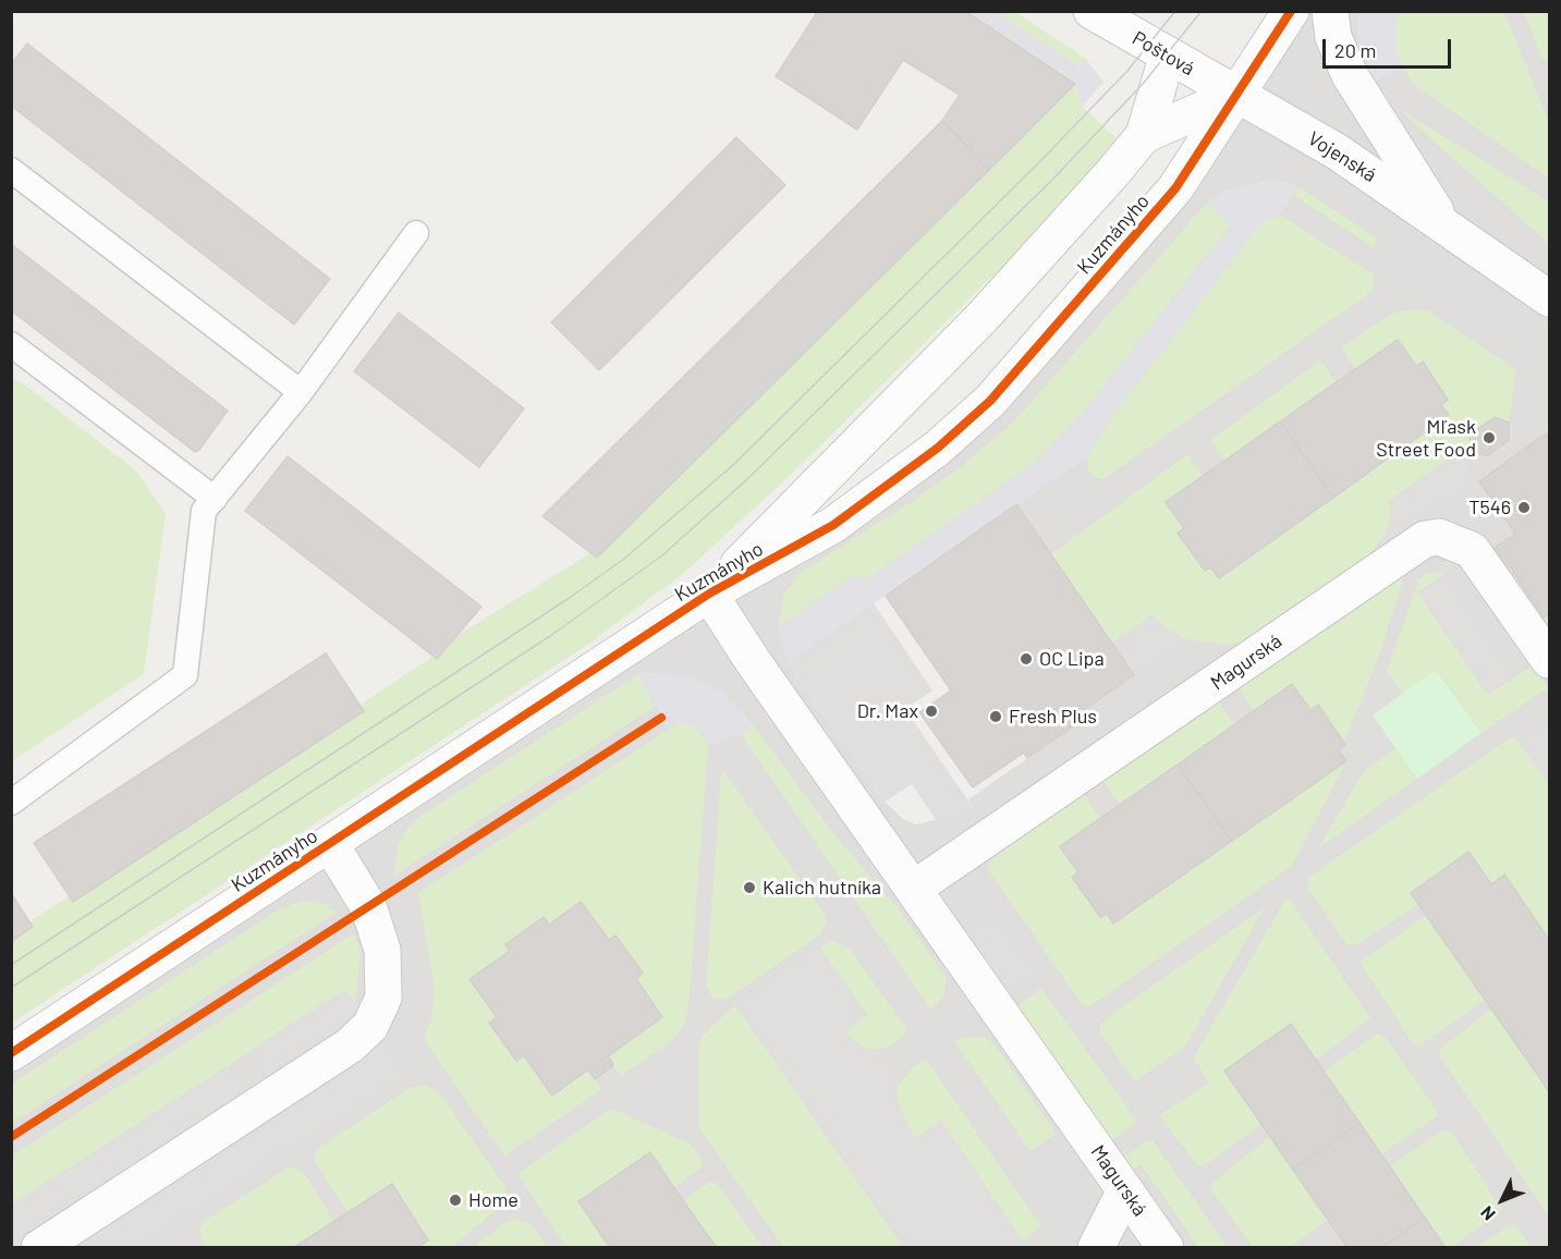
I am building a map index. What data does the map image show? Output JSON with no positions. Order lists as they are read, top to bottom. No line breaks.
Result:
{"streets":{"street":["Poštová","Vojenská","Kuzmányho","Magurská"]},"crossings":[["Poštová","Vojenská"],["Poštová","Kuzmányho"],["Vojenská","Kuzmányho"],["Kuzmányho","Magurská"]],"places":["Mľask Street Food","T546","OC Lipa","Dr. Max","Fresh Plus","Kalich hutníka","Home"],"scale_bar":"20 m","north":"bottom left"}
